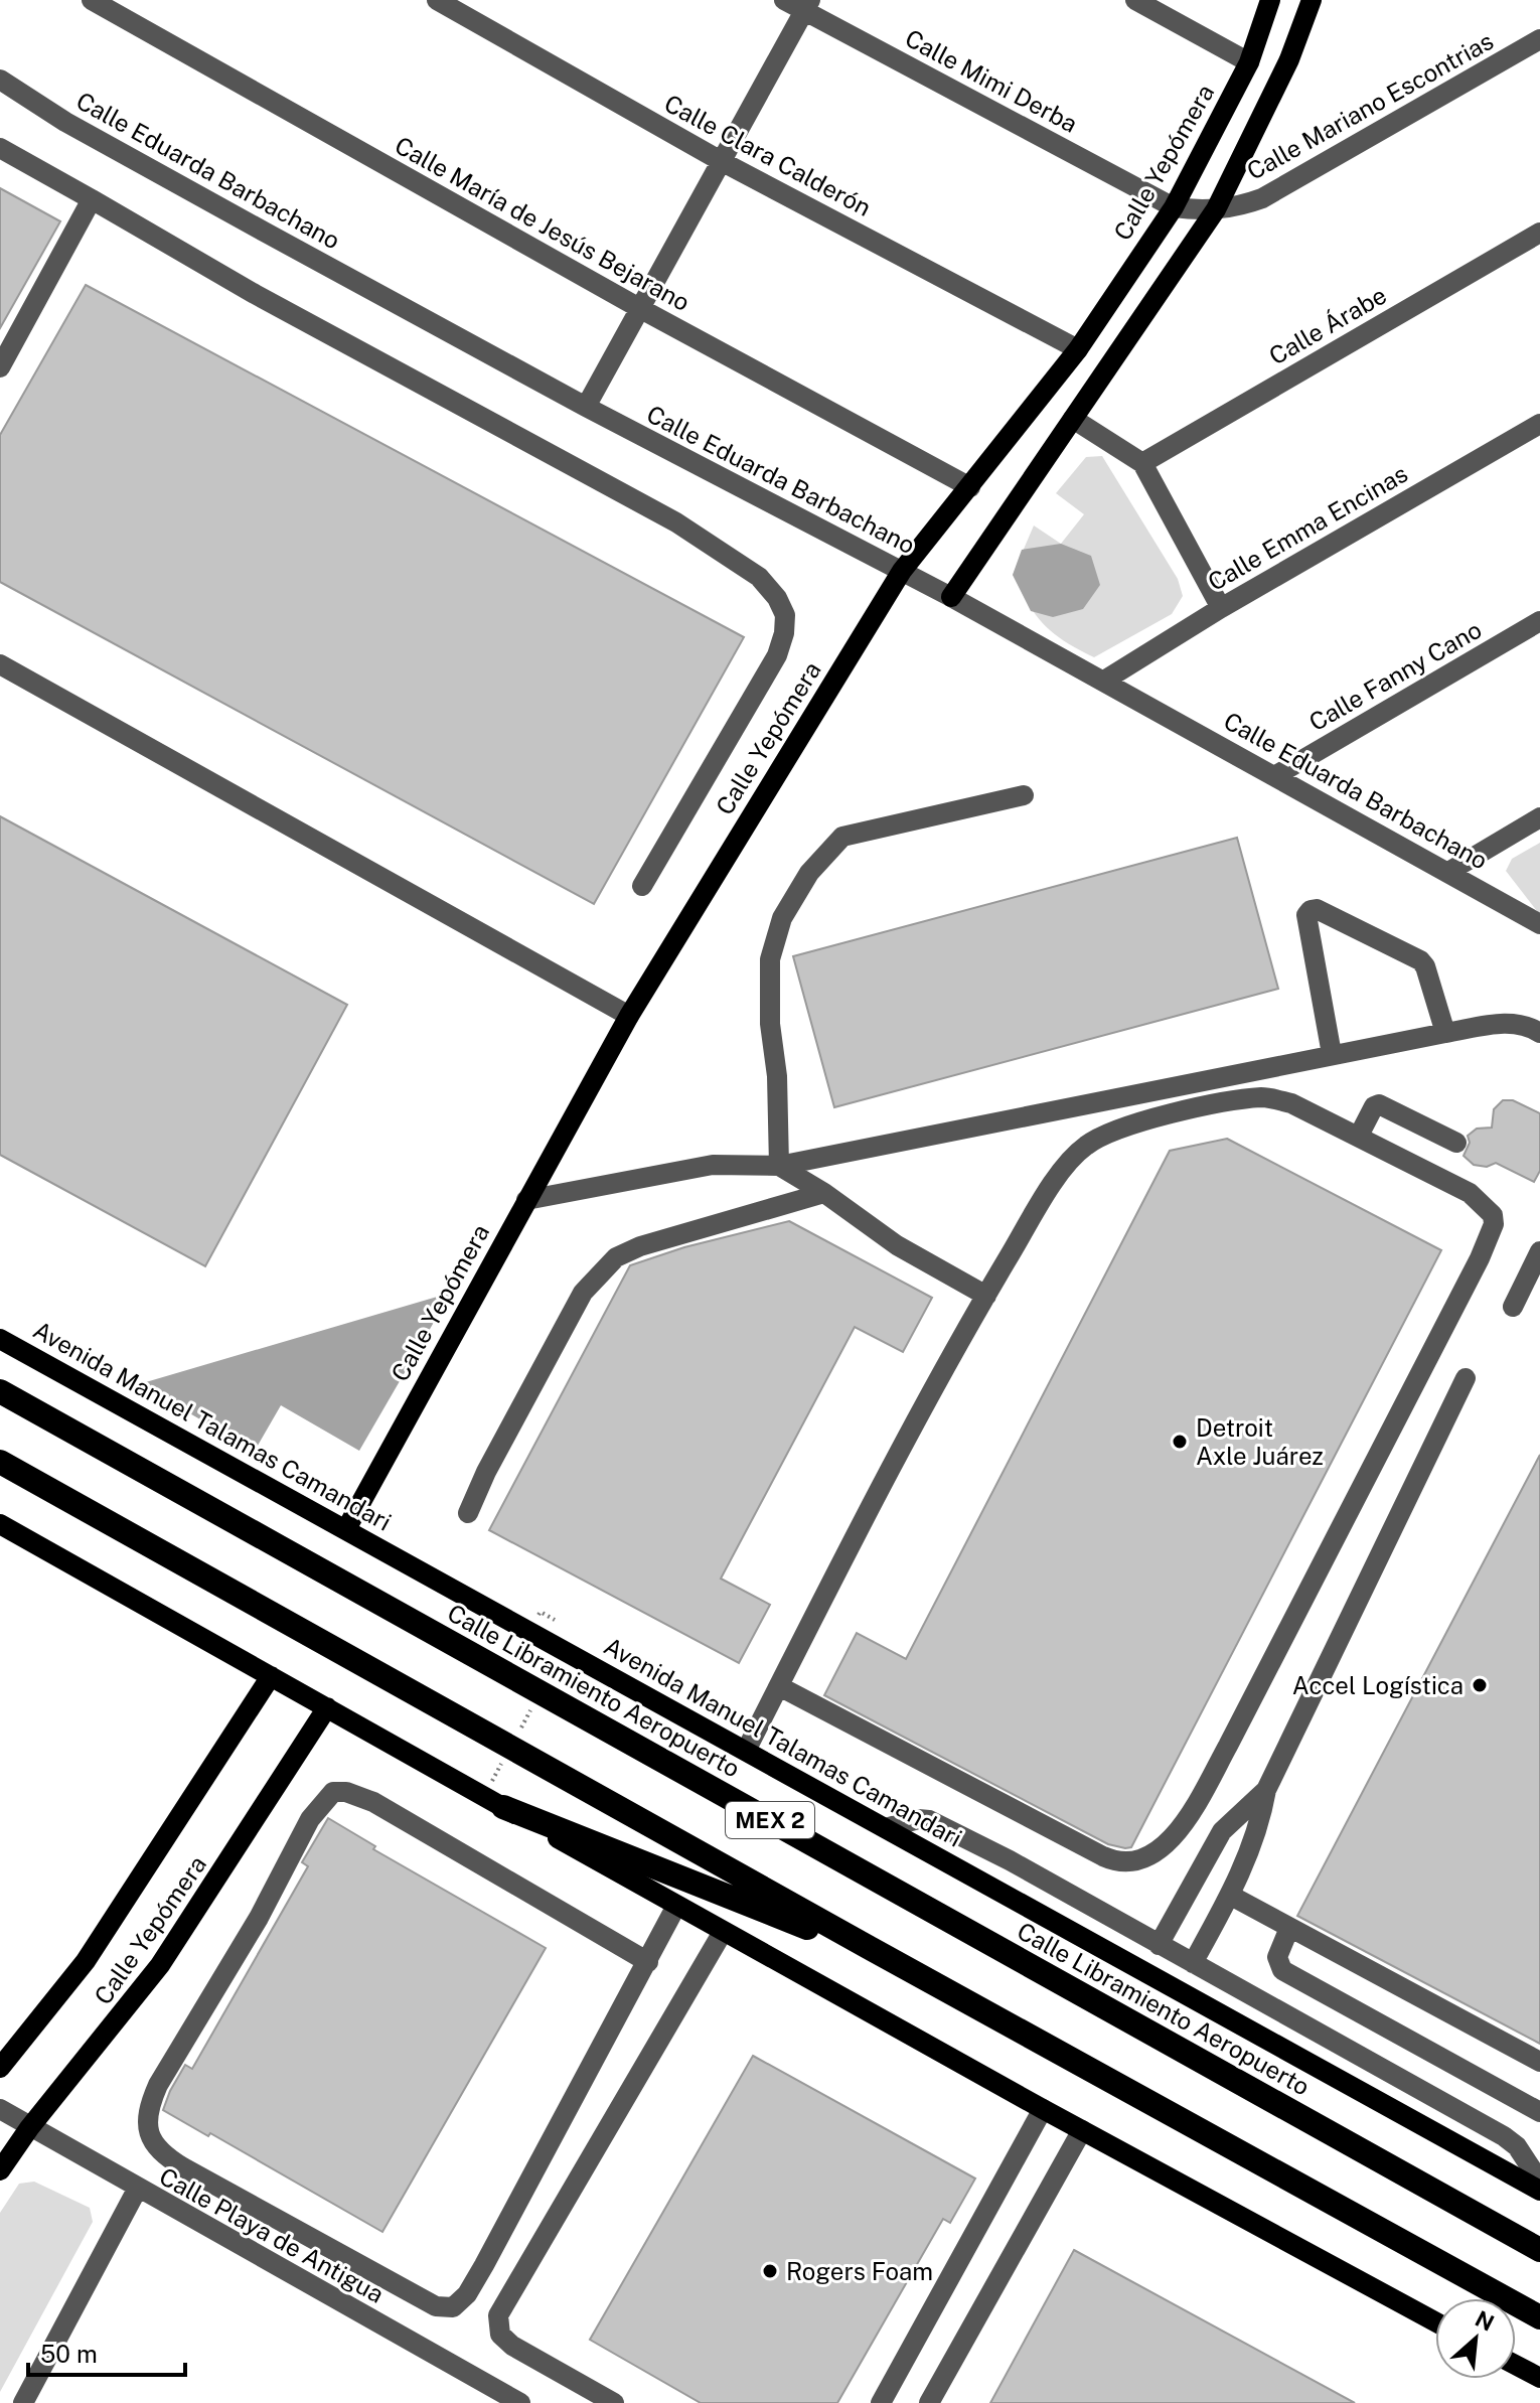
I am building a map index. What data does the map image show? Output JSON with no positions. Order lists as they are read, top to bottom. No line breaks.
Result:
{"streets":{"highway":["Calle Libramiento Aeropuerto","MEX 2"],"main road":["Calle Yepómera","Avenida Manuel Talamas Camandari"],"street":["Calle Mimi Derba","Calle Mariano Escontrias","Calle Clara Calderón","Calle Eduarda Barbachano","Calle María de Jesús Bejarano","Calle Árabe","Calle Emma Encinas","Calle Fanny Cano","Calle Playa de Antigua"]},"crossings":[["Calle Mimi Derba","Calle Mariano Escontrias"],["Calle Mimi Derba","Calle Yepómera"],["Calle Mariano Escontrias","Calle Yepómera"],["Calle Clara Calderón","Calle Yepómera"],["Calle Yepómera","Calle Eduarda Barbachano"],["Calle Yepómera","Calle María de Jesús Bejarano"],["Calle Yepómera","Avenida Manuel Talamas Camandari"],["Calle Yepómera","Calle Playa de Antigua"],["Calle Eduarda Barbachano","Calle Emma Encinas"],["Calle Eduarda Barbachano","Calle Fanny Cano"]],"places":["Detroit Axle Juárez","Accel Logística","Rogers Foam"],"scale_bar":"50 m","north":"top right"}
